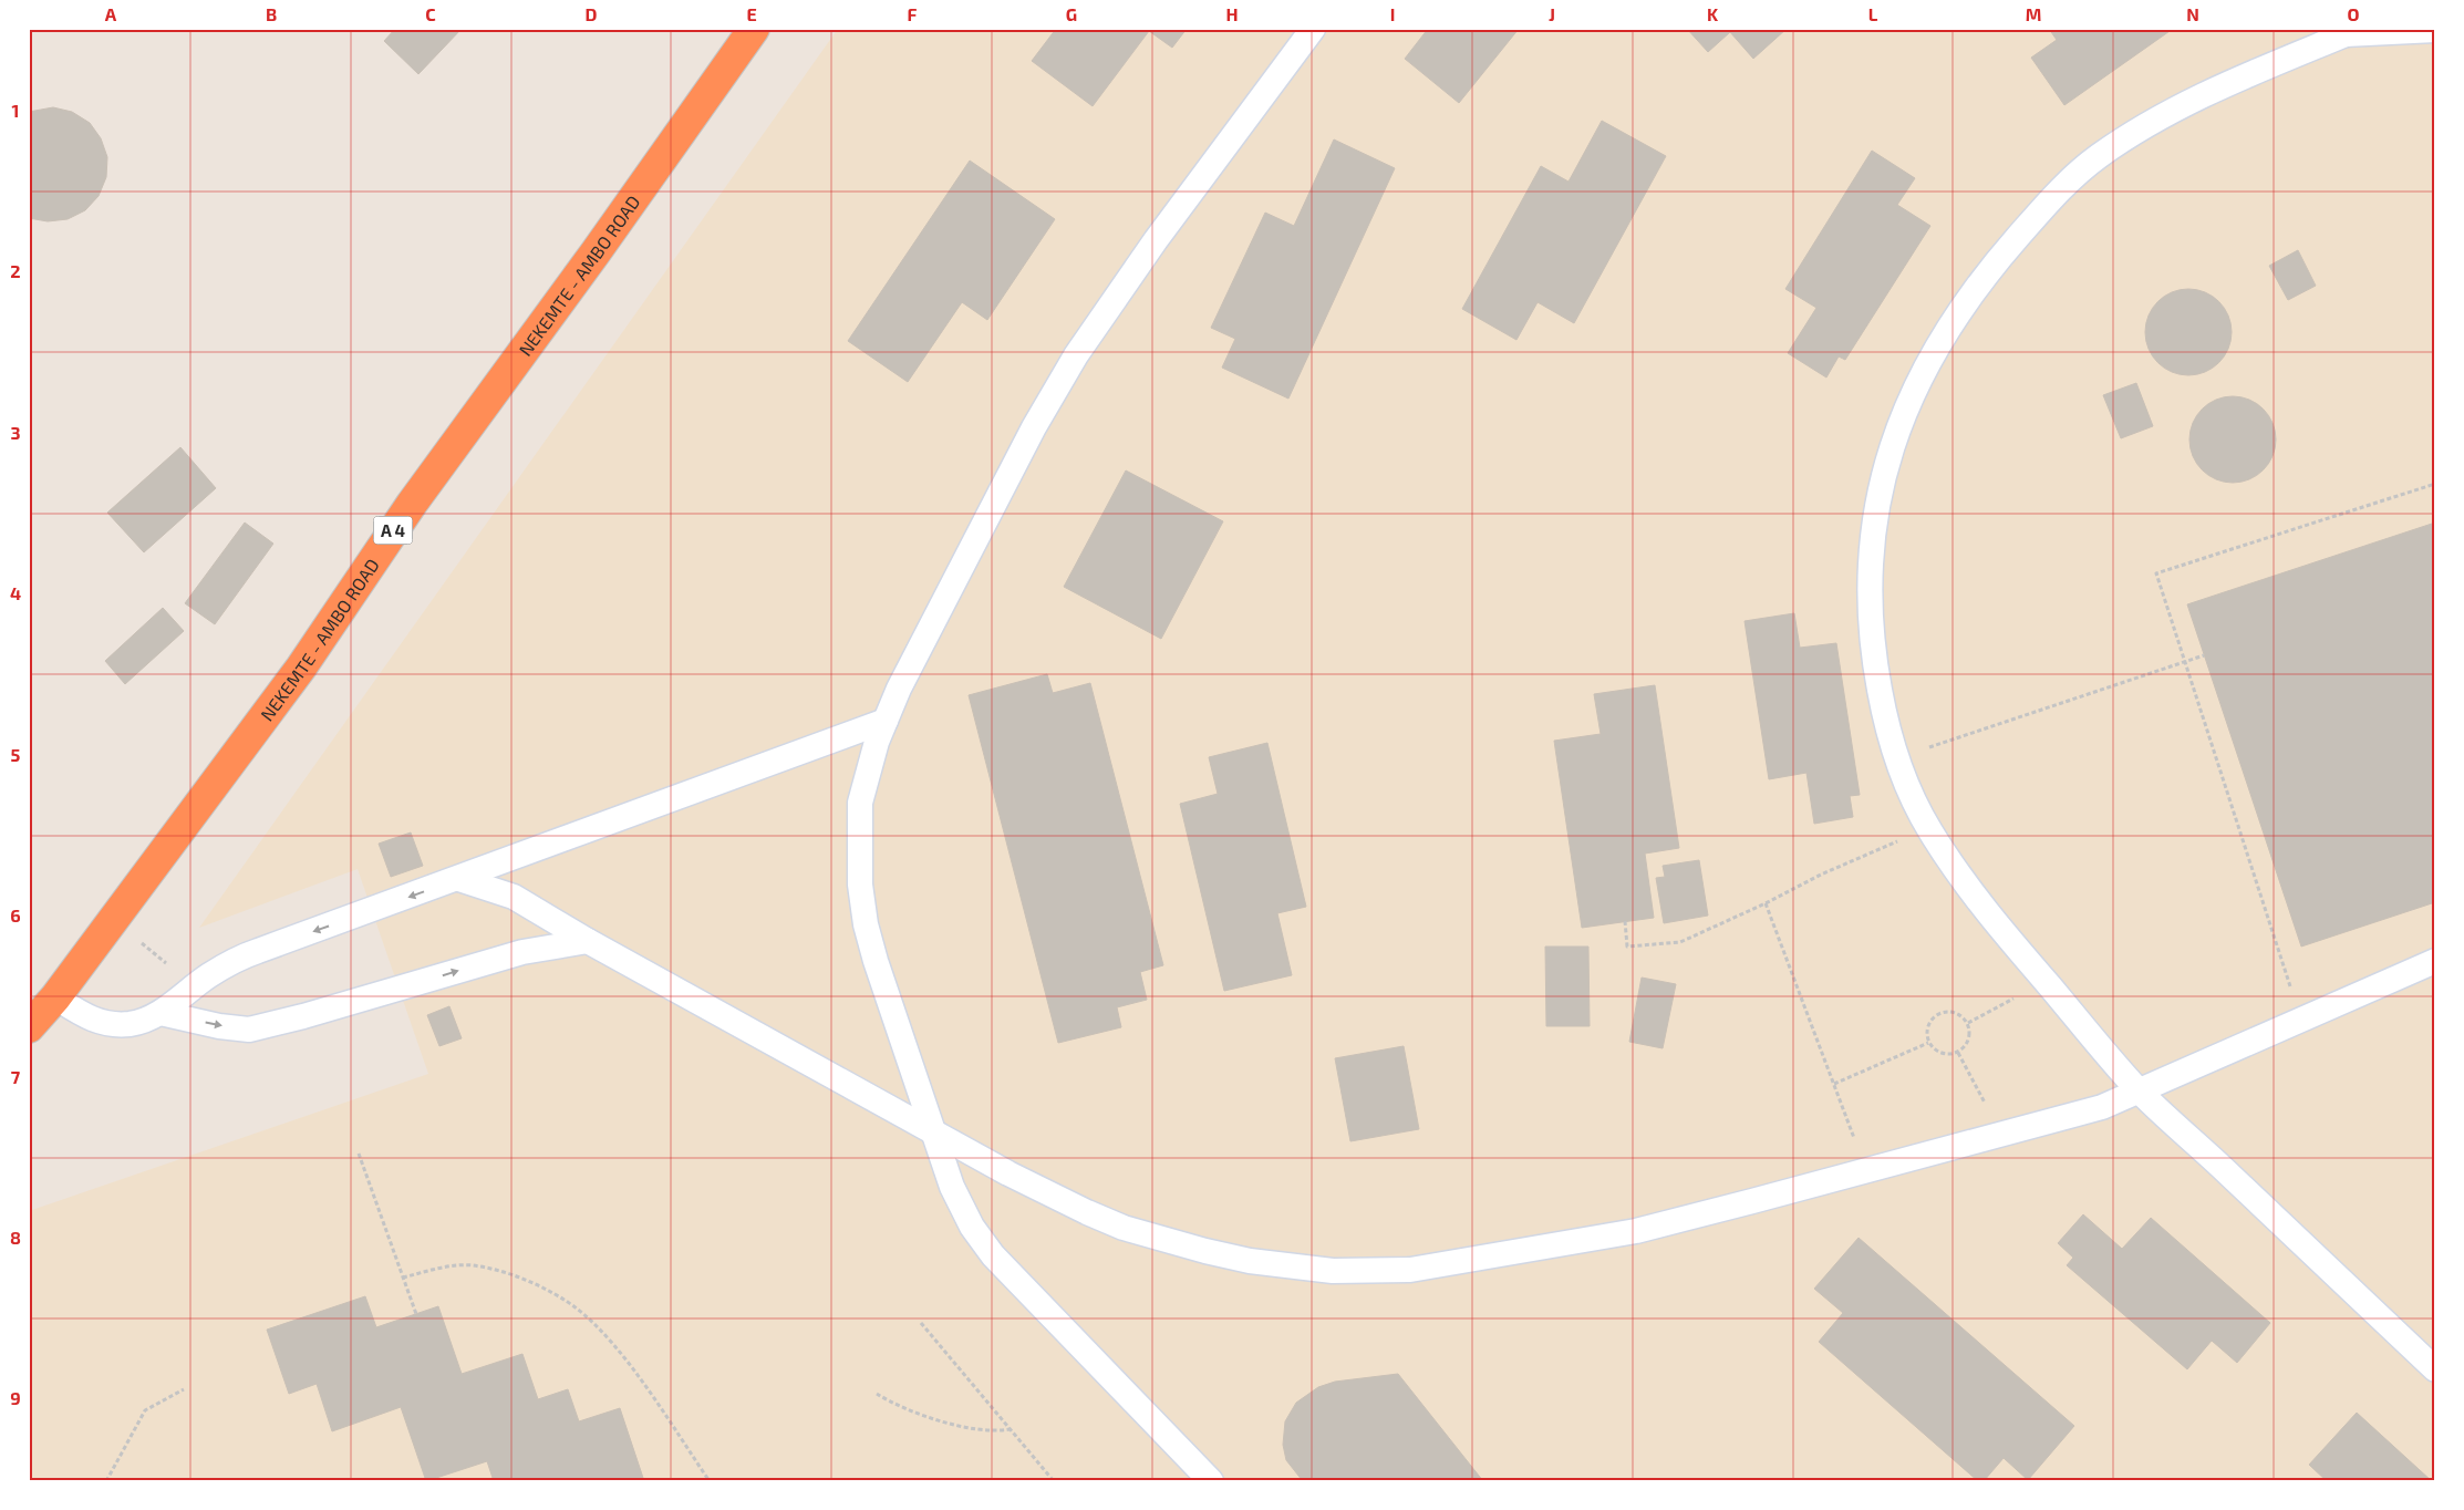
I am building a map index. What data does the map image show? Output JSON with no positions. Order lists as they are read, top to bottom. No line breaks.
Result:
{"streets":{"highway":["NEKEMTE - AMBO ROAD","A 4"]},"grid":{"columns":["A","B","C","D","E","F","G","H","I","J","K","L","M","N","O"],"rows":["1","2","3","4","5","6","7","8","9"]}}
